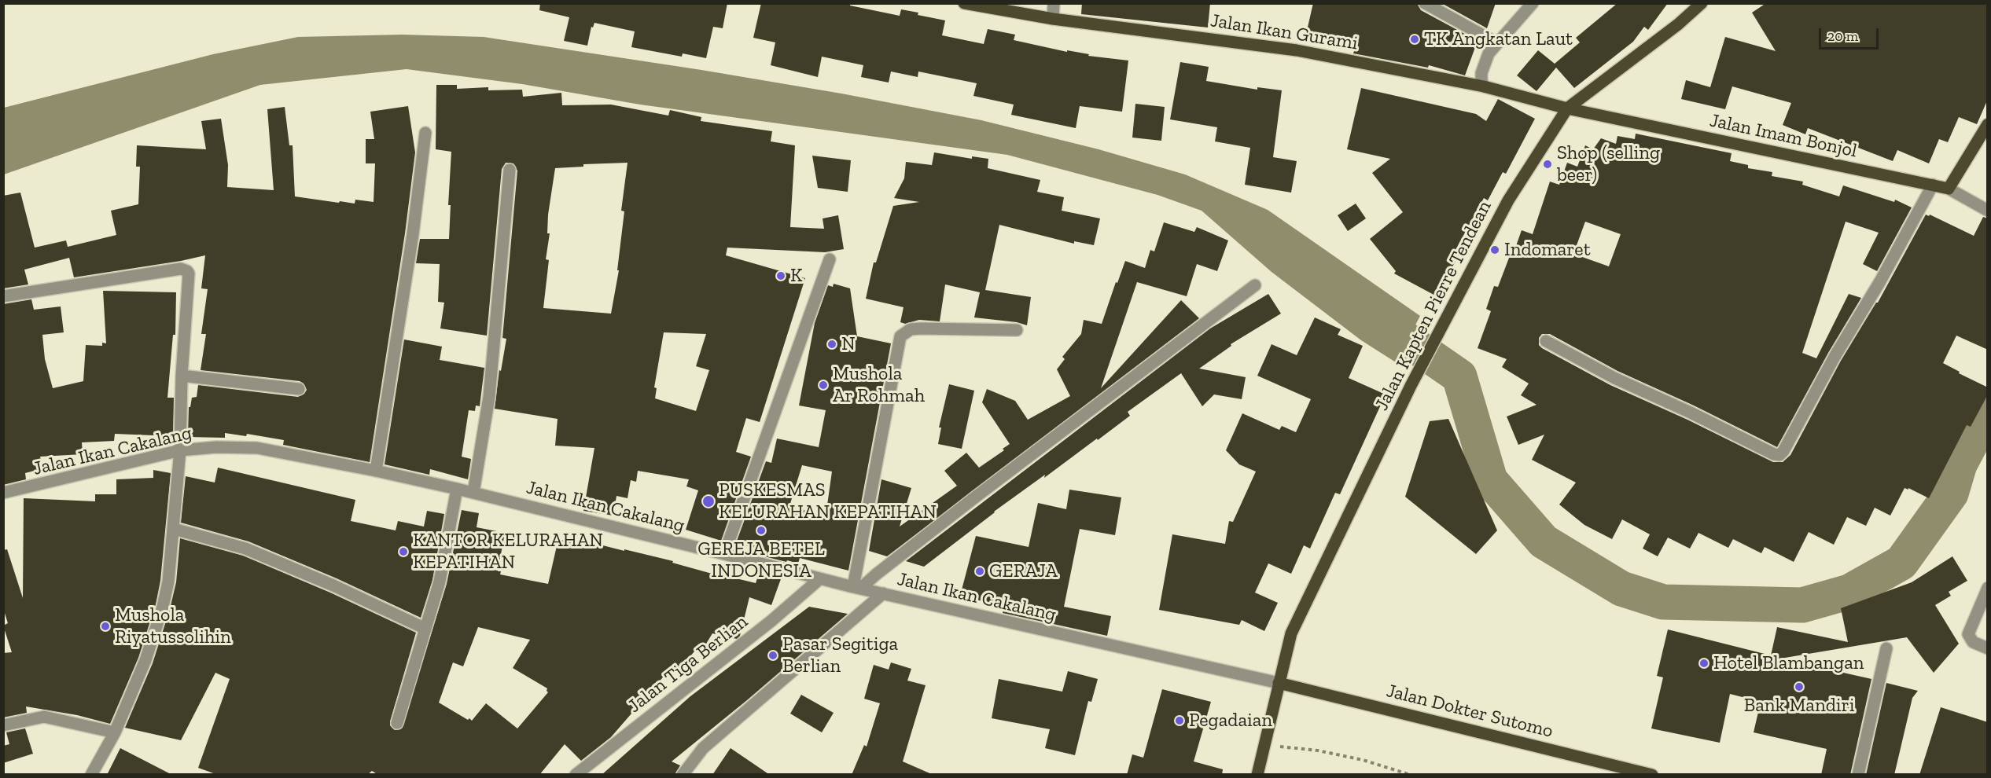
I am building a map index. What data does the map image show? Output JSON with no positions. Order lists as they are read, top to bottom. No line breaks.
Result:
{"streets":{"main road":["Jalan Ikan Gurami","Jalan Imam Bonjol","Jalan Kapten Pierre Tendean","Jalan Dokter Sutomo"],"street":["Jalan Ikan Cakalang","Jalan Tiga Berlian"]},"crossings":[["Jalan Ikan Gurami","Jalan Imam Bonjol"],["Jalan Ikan Gurami","Jalan Kapten Pierre Tendean"],["Jalan Imam Bonjol","Jalan Kapten Pierre Tendean"],["Jalan Kapten Pierre Tendean","Jalan Ikan Cakalang"],["Jalan Kapten Pierre Tendean","Jalan Dokter Sutomo"],["Jalan Ikan Cakalang","Jalan Tiga Berlian"],["Jalan Ikan Cakalang","Jalan Dokter Sutomo"]],"places":["TK Angkatan Laut","Shop (selling beer)","Indomaret","K","N","Mushola Ar Rohmah","PUSKESMAS KELURAHAN KEPATIHAN","GEREJA BETEL INDONESIA","KANTOR KELURAHAN KEPATIHAN","GERAJA","Mushola Riyatussolihin","Pasar Segitiga Berlian","Hotel Blambangan","Bank Mandiri","Pegadaian"],"scale_bar":"20 m"}
